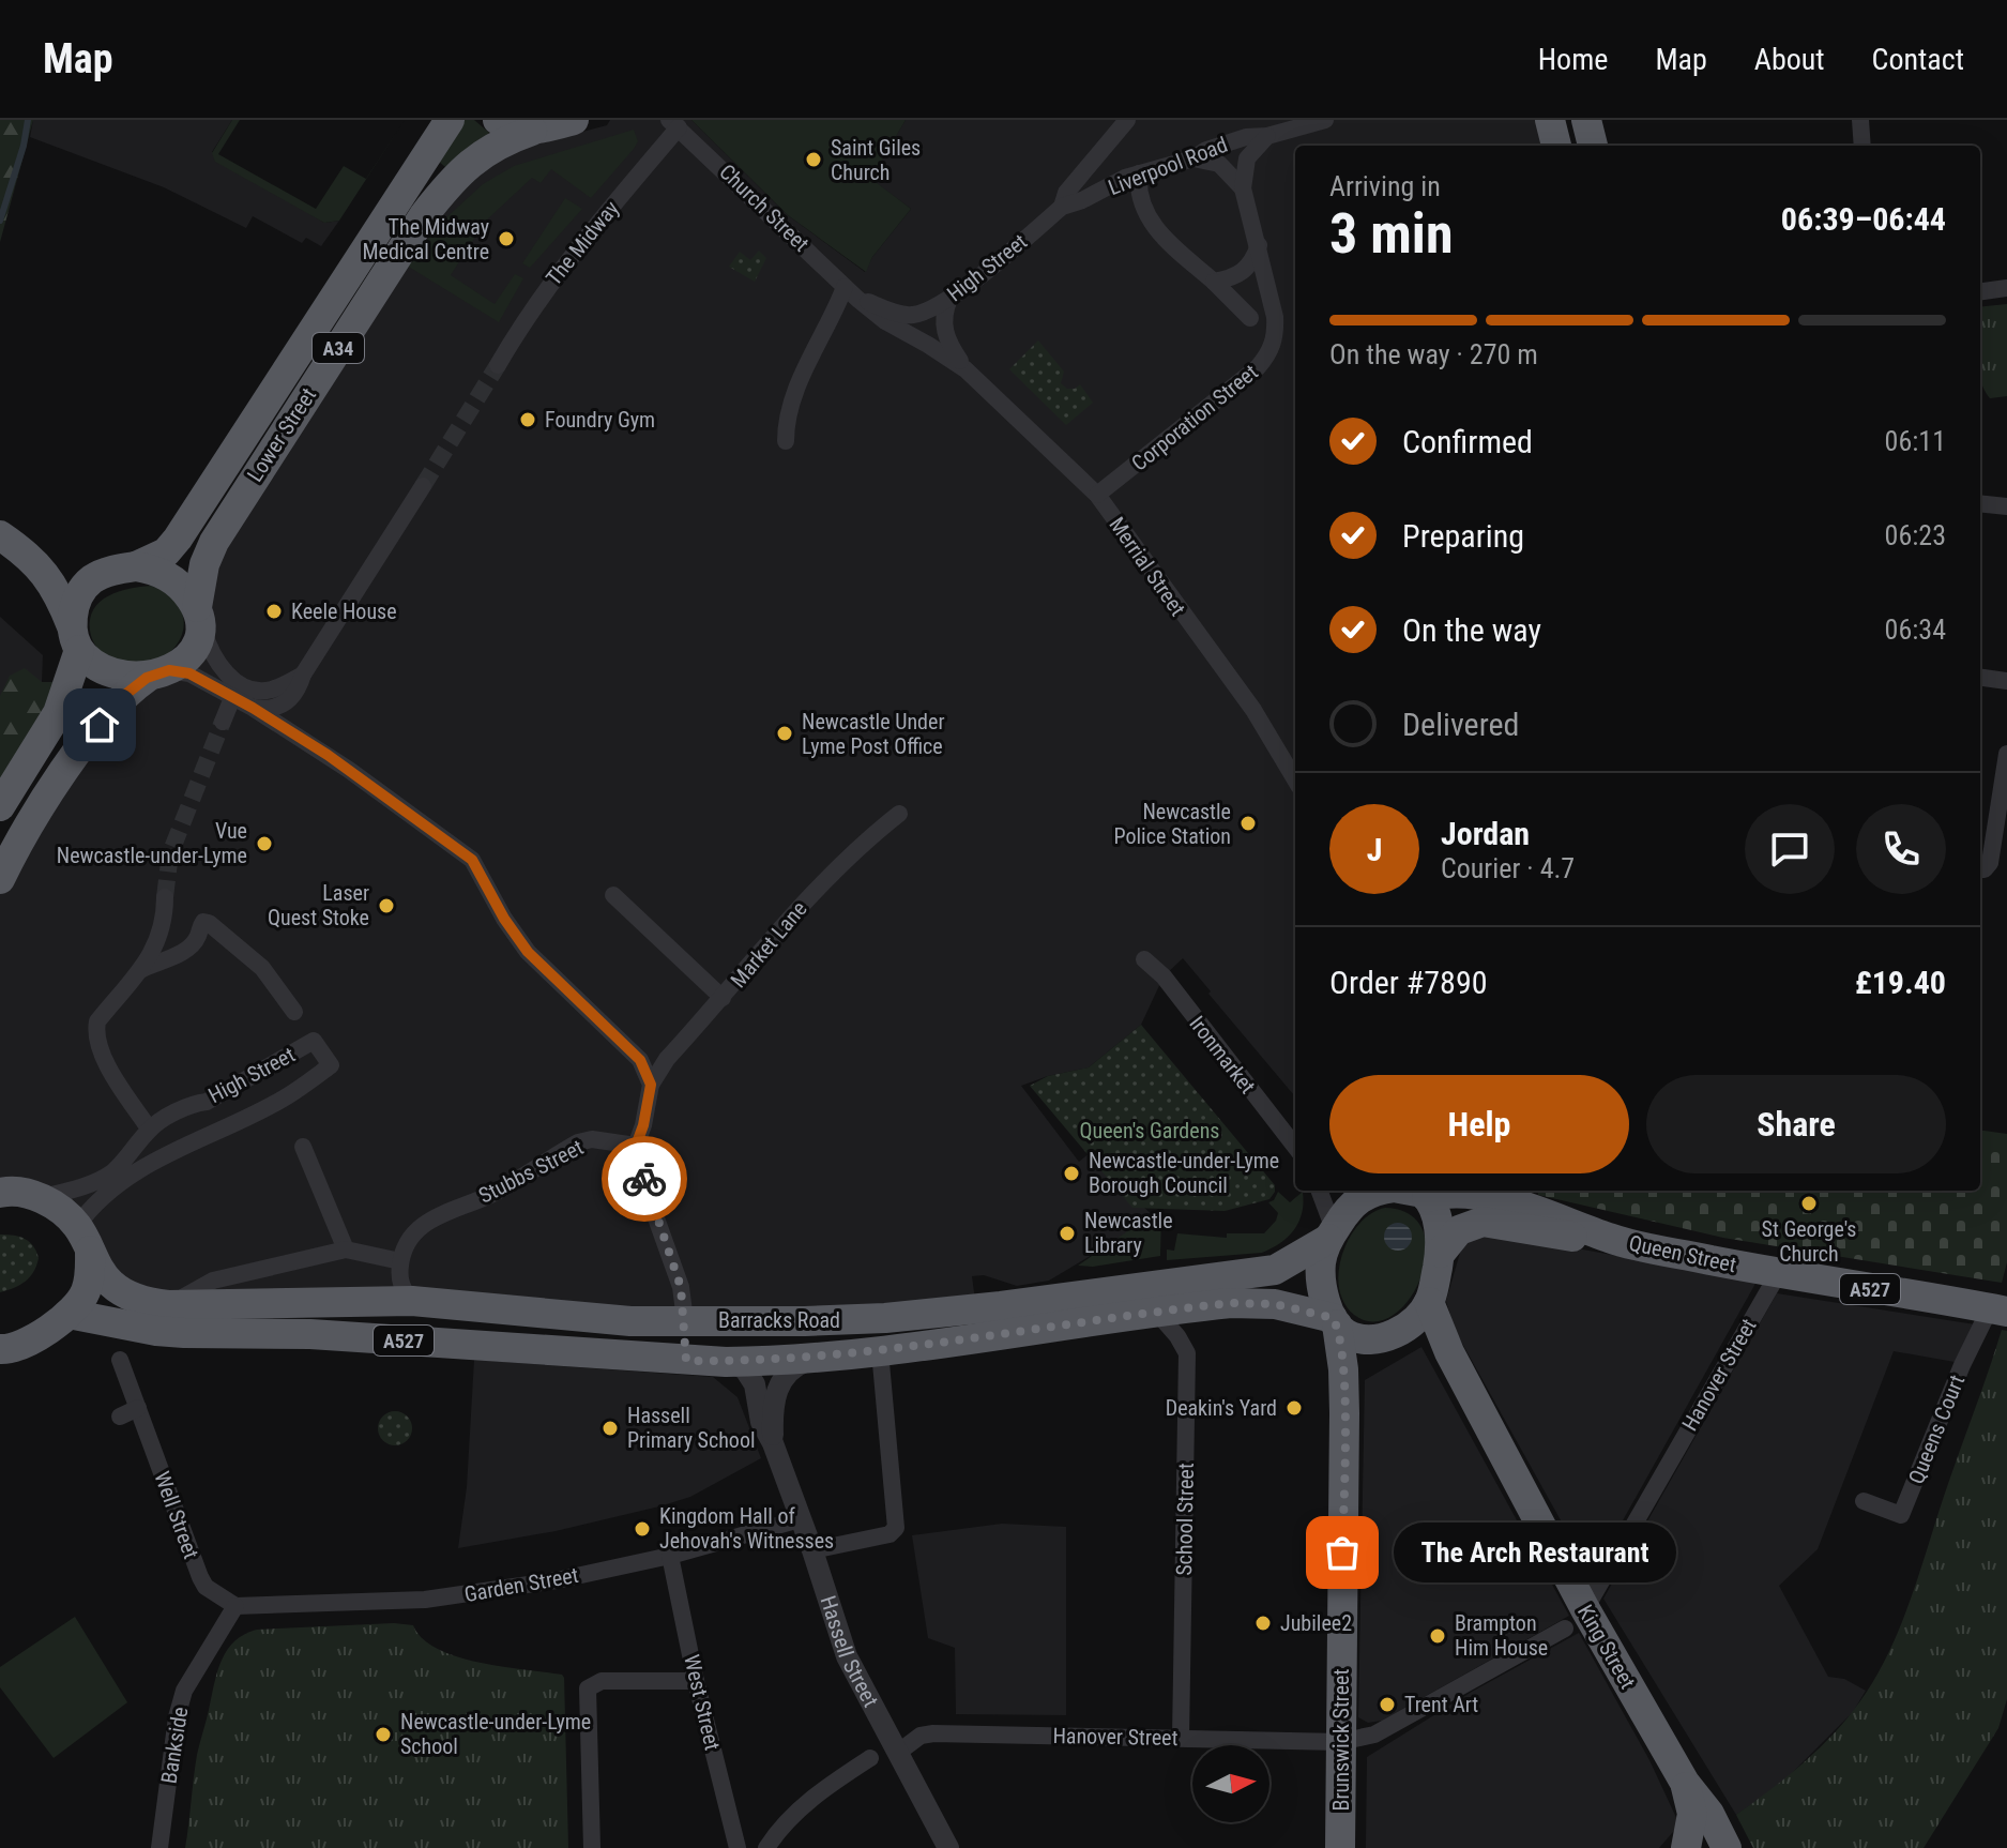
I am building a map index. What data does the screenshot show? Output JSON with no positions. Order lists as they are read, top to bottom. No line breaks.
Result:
{"streets":{"highway":["A34","Lower Street","Queen Street","A527","Barracks Road","King Street","Brunswick Street"],"street":["Liverpool Road","Church Street","The Midway","High Street","Corporation Street","Merrial Street","Market Lane","Ironmarket","Stubbs Street","Hanover Street","Queens Court","Well Street","School Street","Garden Street","Hassell Street","West Street","Bankside"]},"crossings":[["Liverpool Road","High Street"],["Church Street","The Midway"],["Church Street","High Street"],["Church Street","Merrial Street"],["High Street","Merrial Street"],["High Street","Barracks Road"],["Corporation Street","Merrial Street"],["Queen Street","Hanover Street"],["Queen Street","Queens Court"],["Barracks Road","School Street"],["Barracks Road","Hassell Street"],["Barracks Road","Brunswick Street"],["Hanover Street","School Street"],["Hanover Street","King Street"],["Hanover Street","Hassell Street"],["Hanover Street","Brunswick Street"],["Well Street","Garden Street"],["Well Street","Bankside"],["Garden Street","Hassell Street"],["Garden Street","West Street"],["Garden Street","Bankside"]],"parks":["Queen's Gardens"],"places":["Saint Giles Church","The Midway Medical Centre","Foundry Gym","Keele House","Newcastle Under Lyme Post Office","Newcastle Police Station","Vue Newcastle-under-Lyme","Laser Quest Stoke","Newcastle-under-Lyme Borough Council","St George's Church","Newcastle Library","Deakin's Yard","Hassell Primary School","Kingdom Hall of Jehovah's Witnesses","The Arch Restaurant","Jubilee2","Brampton Him House","Trent Art","Newcastle-under-Lyme School"],"north":"right","page":{"header":"Map","nav":["Home","Map","About","Contact"],"heading":["3 min","Arriving in","06:39–06:44"],"panel":["Jordan","Courier · 4.7","Order #7890","£19.40"],"bar":"On the way · 270 m","list":[["Confirmed","06:11"],["Preparing","06:23"],["On the way","06:34"],"Delivered"],"round":"J","buttons":["Help","Share"],"bubble":"The Arch Restaurant"}}
